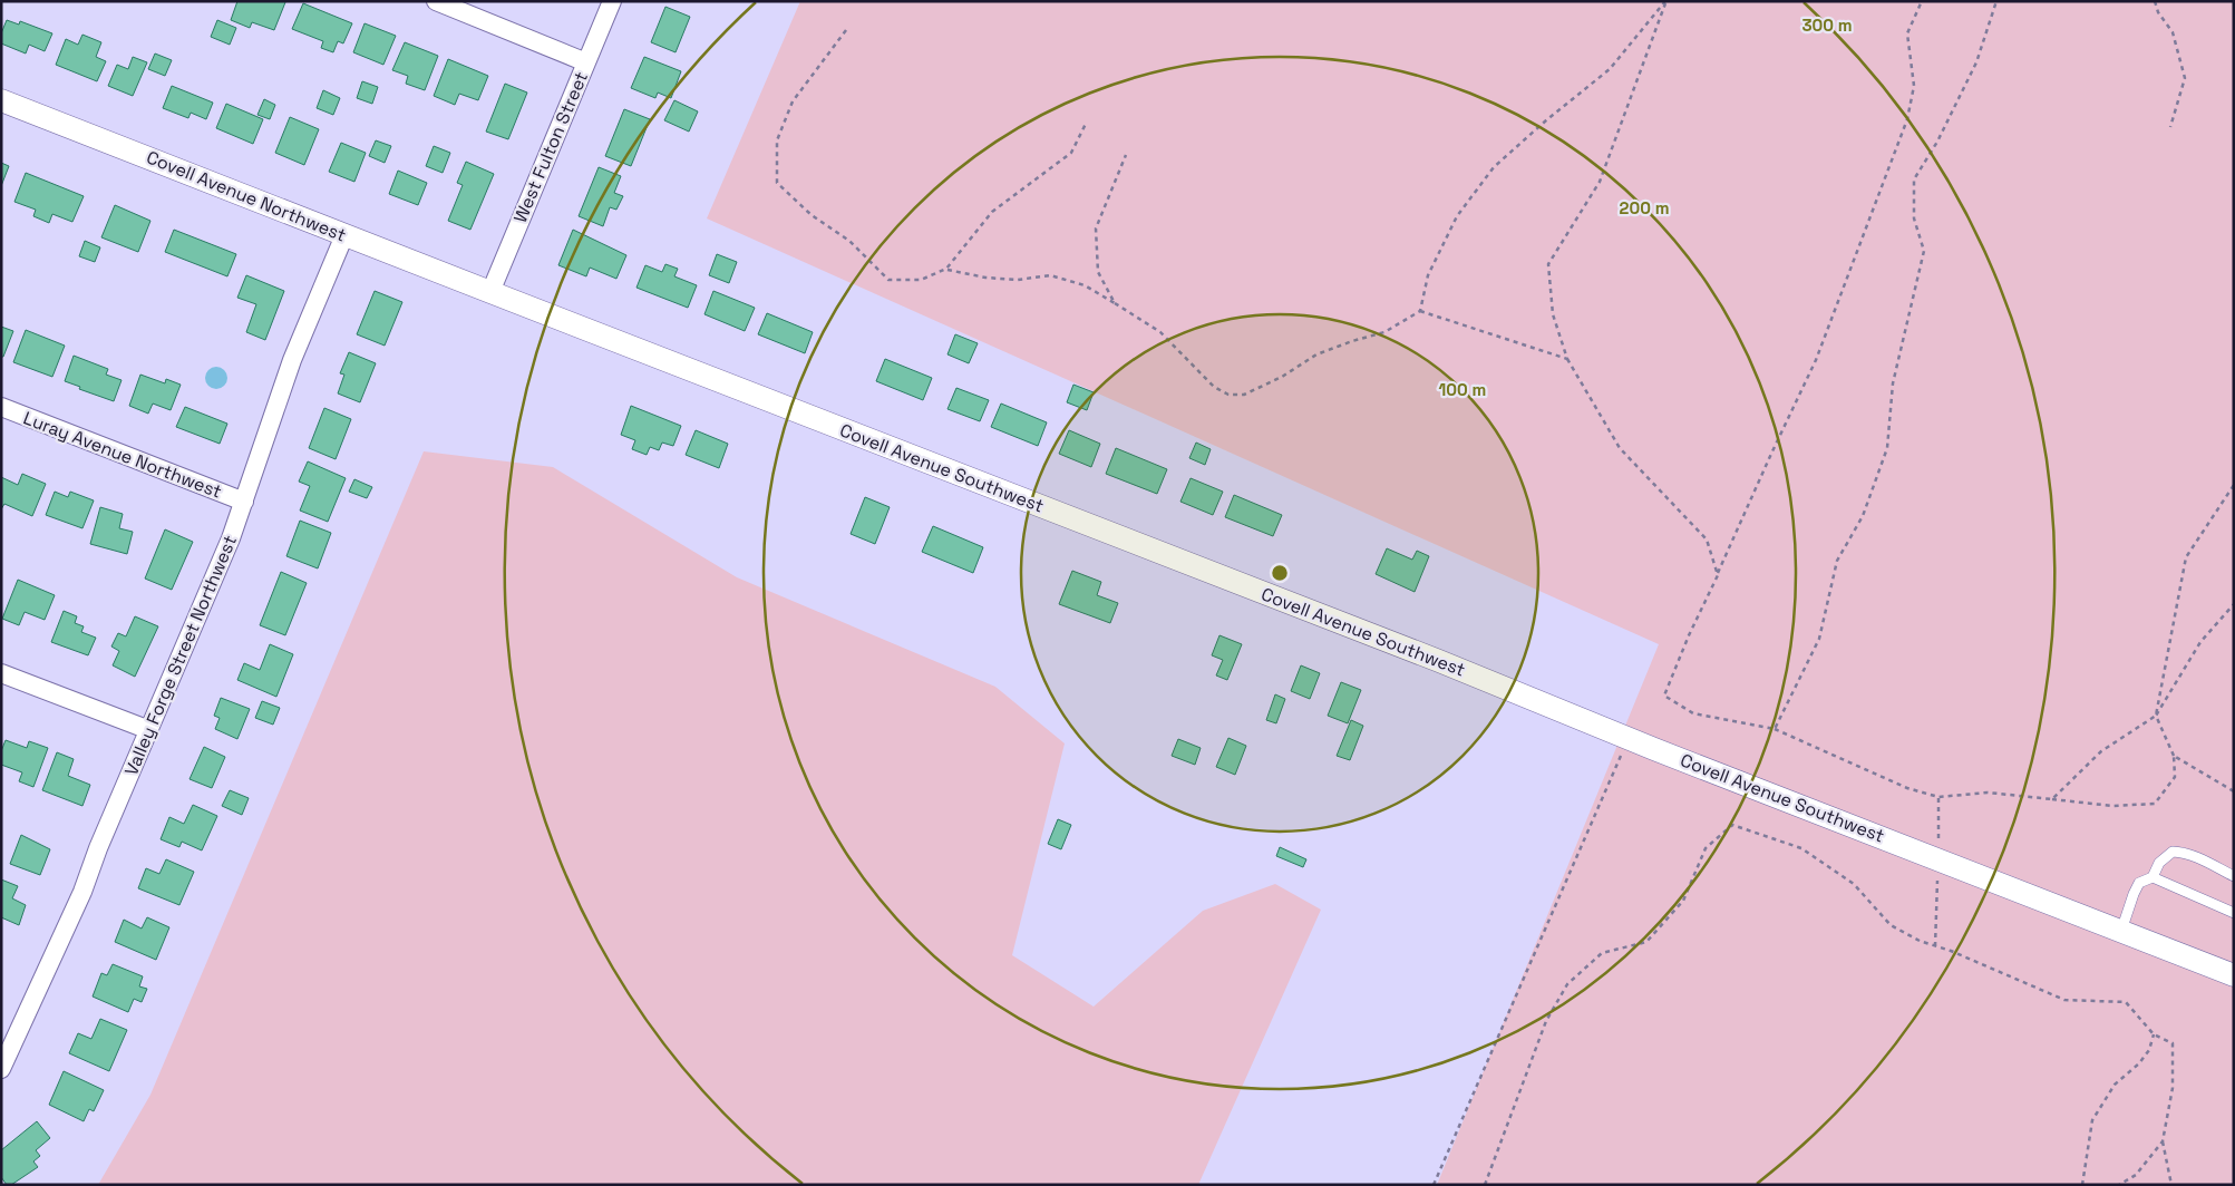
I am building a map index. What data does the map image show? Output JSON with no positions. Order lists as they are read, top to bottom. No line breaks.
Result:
{"streets":{"street":["West Fulton Street","Covell Avenue Northwest","Luray Avenue Northwest","Covell Avenue Southwest","Valley Forge Street Northwest"]},"crossings":[["West Fulton Street","Covell Avenue Northwest"],["West Fulton Street","Covell Avenue Southwest"],["Covell Avenue Northwest","Covell Avenue Southwest"],["Covell Avenue Northwest","Valley Forge Street Northwest"],["Luray Avenue Northwest","Valley Forge Street Northwest"]],"rings":["300 m","200 m","100 m"]}
